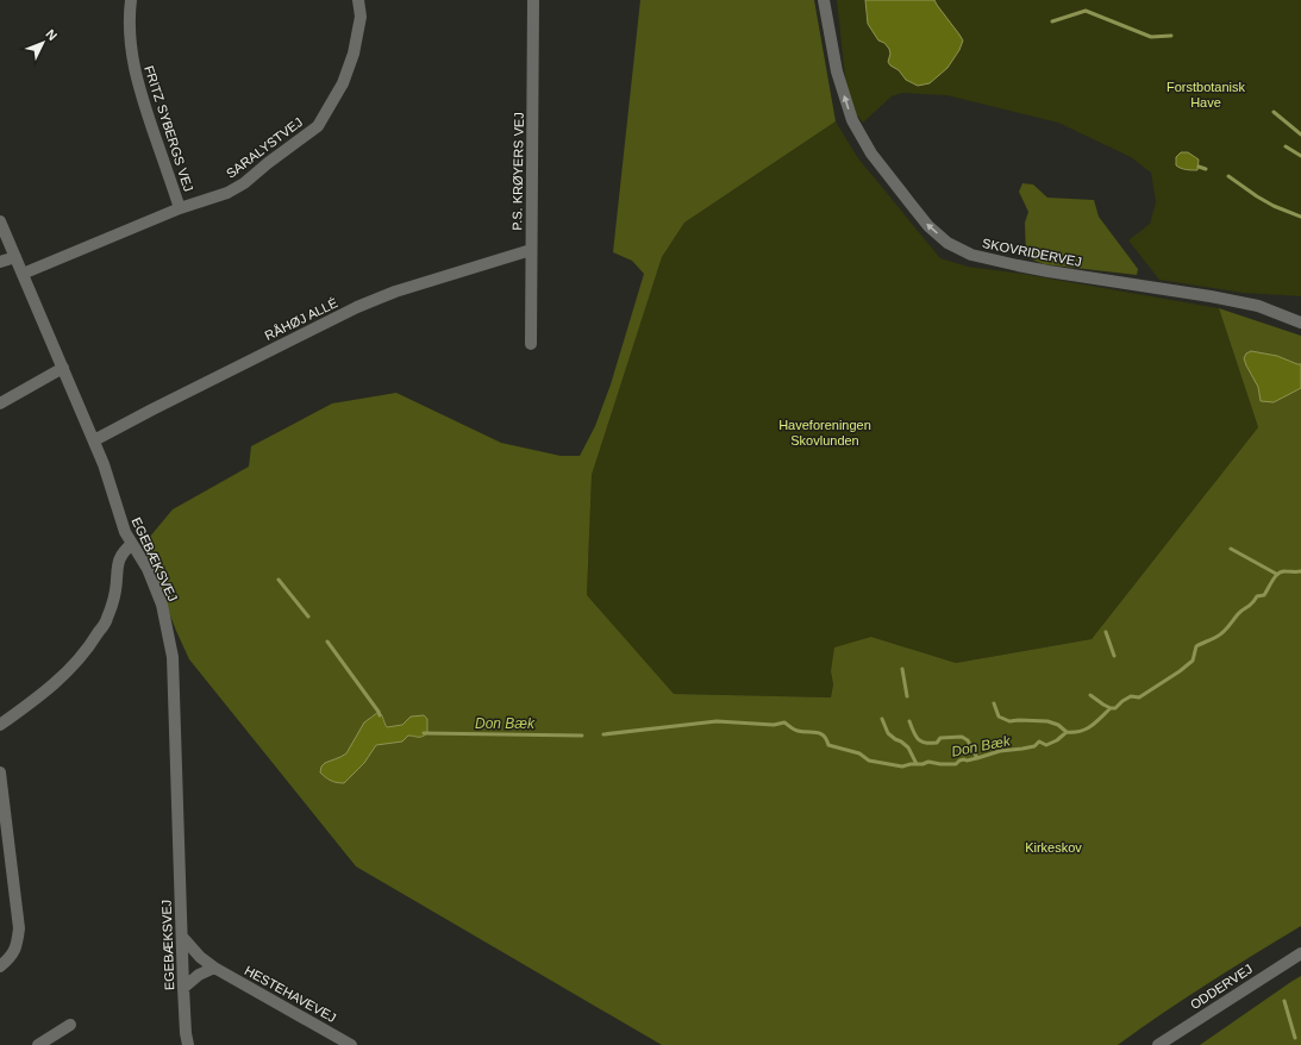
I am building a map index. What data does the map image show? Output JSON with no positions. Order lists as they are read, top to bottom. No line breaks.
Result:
{"streets":{"street":["FRITZ SYBERGS VEJ","SARALYSTVEJ","P.S. KRØYERS VEJ","SKOVRIDERVEJ","RÅHØJ ALLÉ","EGEBÆKSVEJ","ODDERVEJ","HESTEHAVEVEJ"]},"crossings":[["FRITZ SYBERGS VEJ","SARALYSTVEJ"],["SARALYSTVEJ","EGEBÆKSVEJ"],["P.S. KRØYERS VEJ","RÅHØJ ALLÉ"],["RÅHØJ ALLÉ","EGEBÆKSVEJ"],["EGEBÆKSVEJ","HESTEHAVEVEJ"]],"one_way":["SKOVRIDERVEJ"],"water":["Don Bæk"],"parks":["Forstbotanisk Have","Haveforeningen Skovlunden","Kirkeskov"],"north":"top right"}
